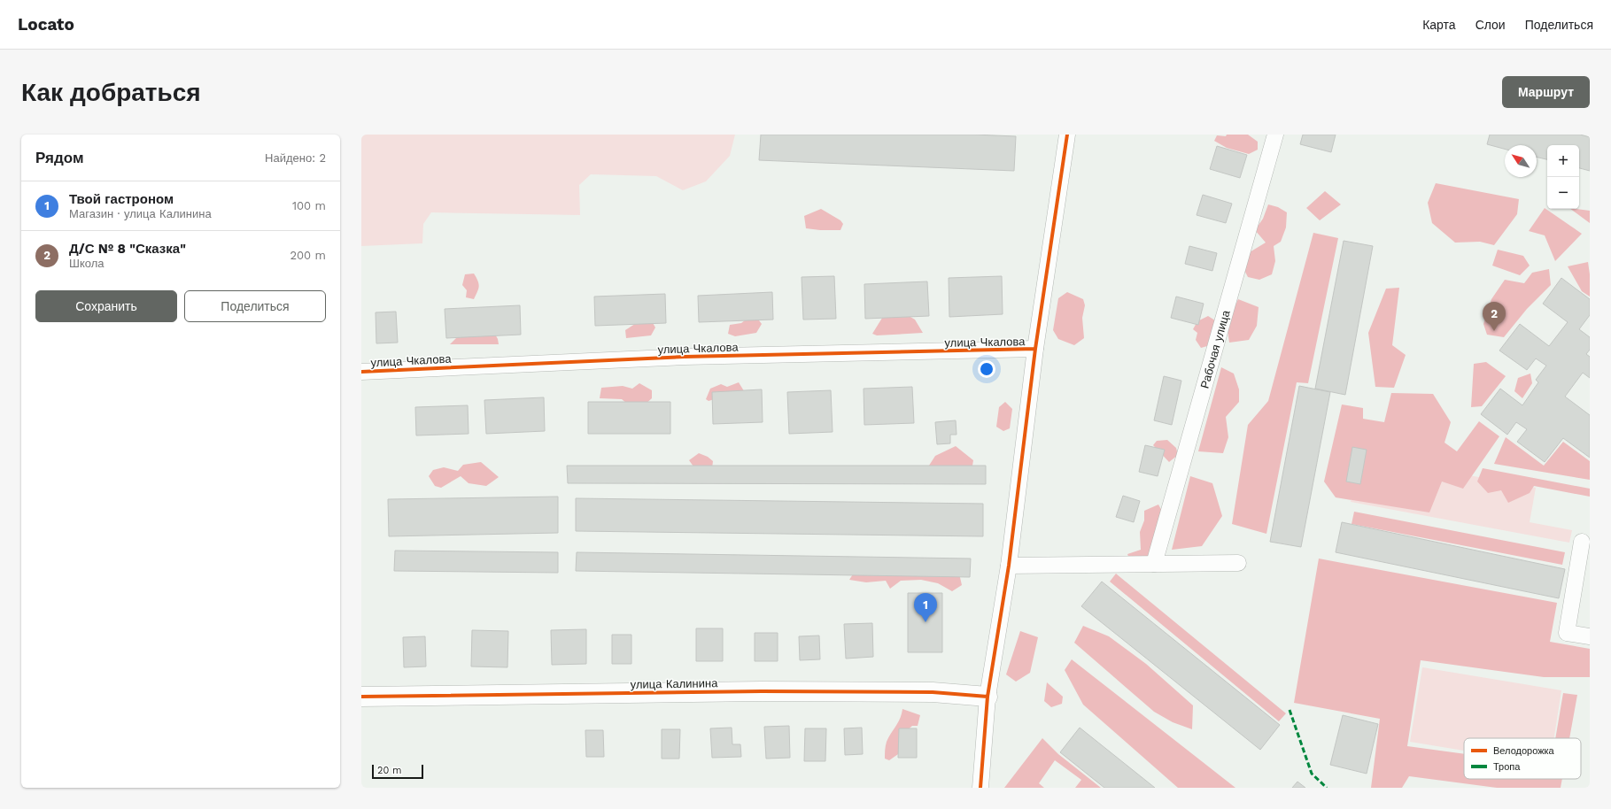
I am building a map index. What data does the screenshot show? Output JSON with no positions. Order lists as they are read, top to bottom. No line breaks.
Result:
{"streets":{"street":["улица Чкалова","Рабочая улица","улица Калинина"]},"legend":["Велодорожка","Тропа"],"scale_bar":"20 m","north":"top left","page":{"header":"Locato","nav":["Карта","Слои","Поделиться"],"buttons":["Маршрут",["Сохранить","Поделиться"]],"title":"Как добраться","heading":["Рядом","Найдено: 2"],"map_buttons":["+","−"],"list":[{"mark":"1","name":"Твой гастроном","note":"Магазин · улица Калинина","value":"100 m"},{"mark":"2","name":"Д/С № 8 \"Сказка\"","note":"Школа","value":"200 m"}],"pins":["2","1"],"scale":"20 m"}}
